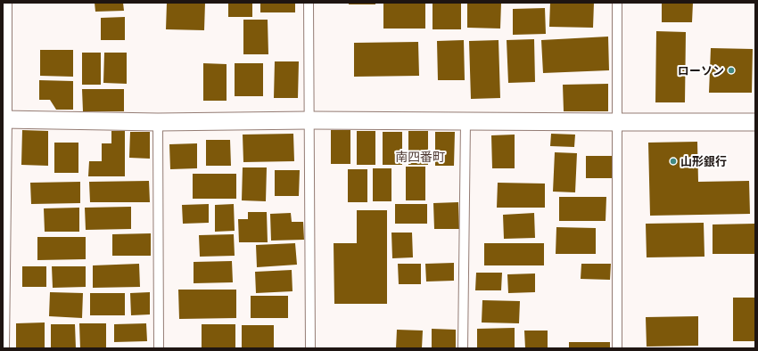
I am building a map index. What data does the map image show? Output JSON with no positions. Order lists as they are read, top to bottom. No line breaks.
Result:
{"districts":["南四番町"],"places":["ローソン","山形銀行"]}
